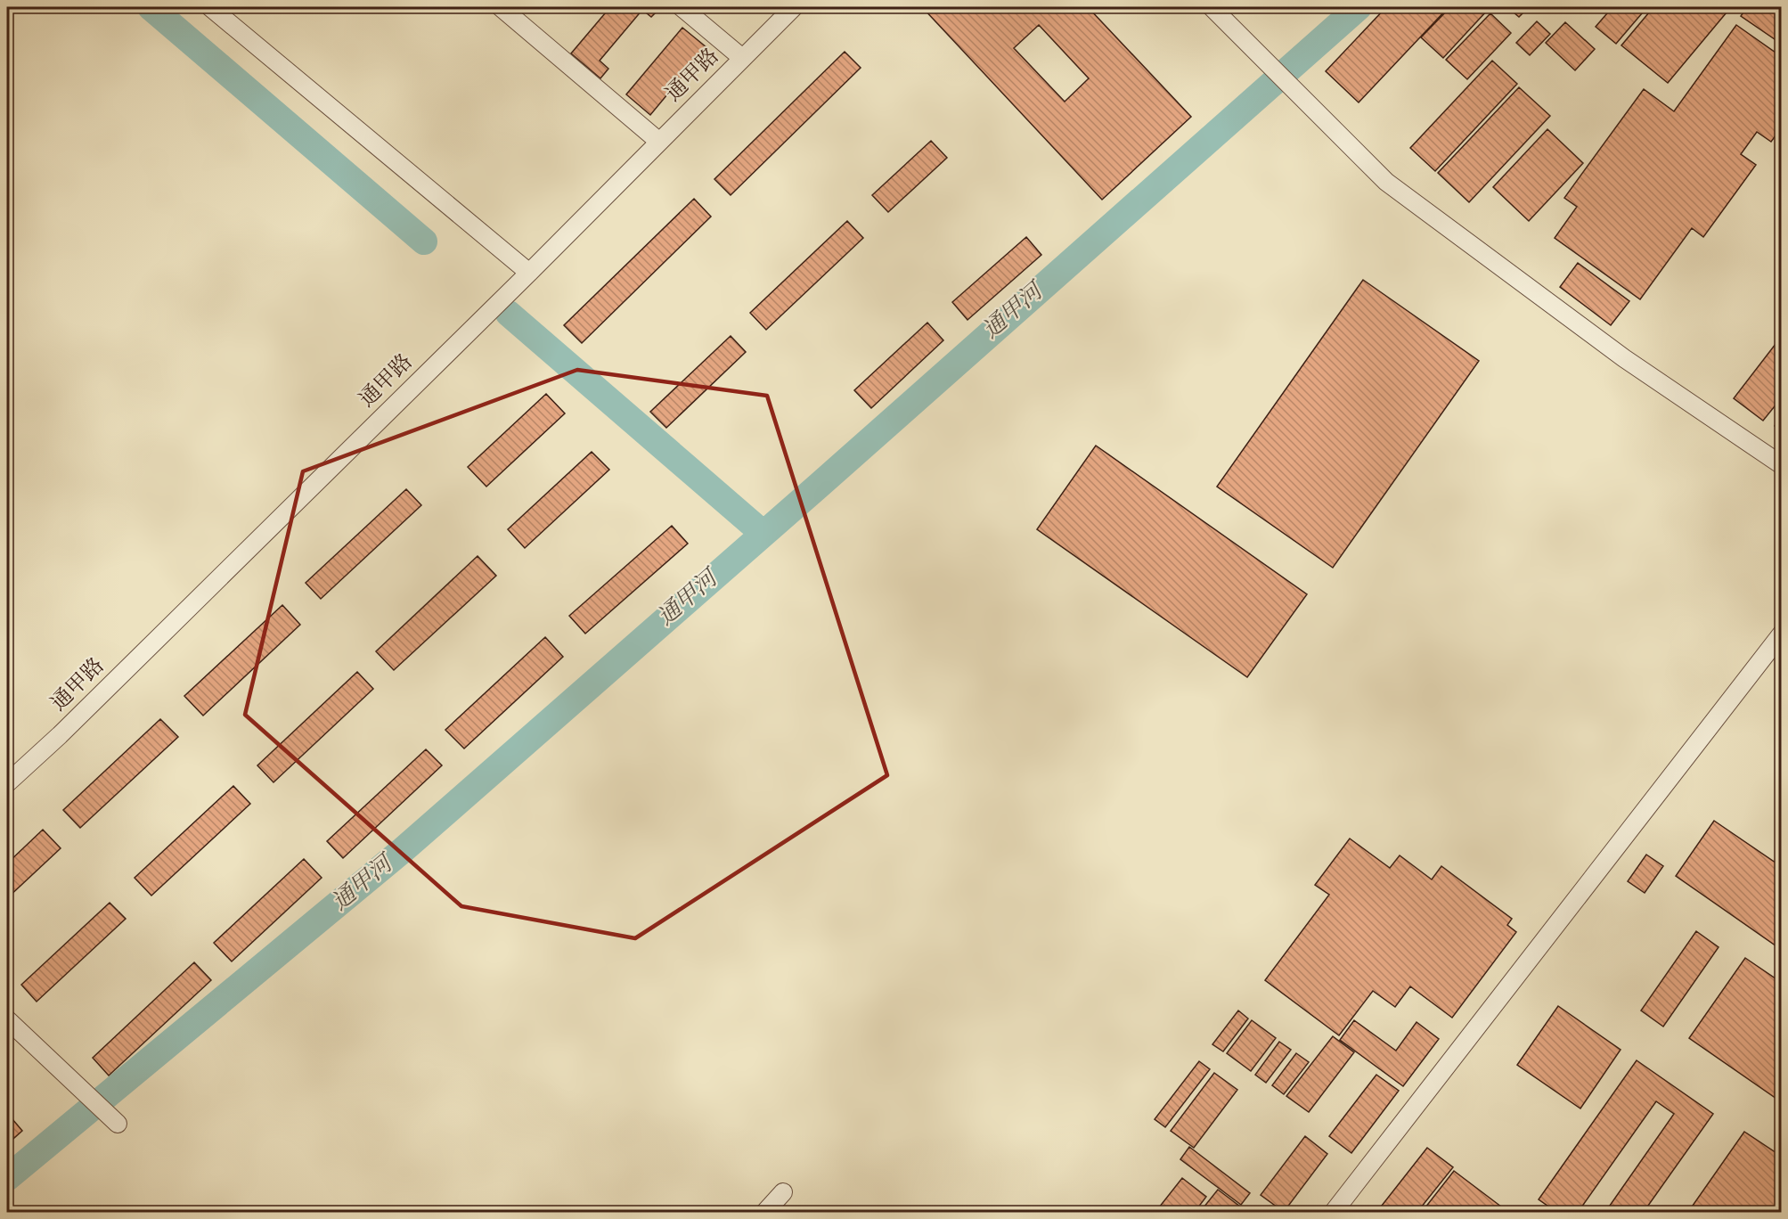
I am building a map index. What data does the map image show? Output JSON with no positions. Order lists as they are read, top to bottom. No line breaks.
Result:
{"streets":{"street":["通甲路"]},"water":["通甲河"]}
